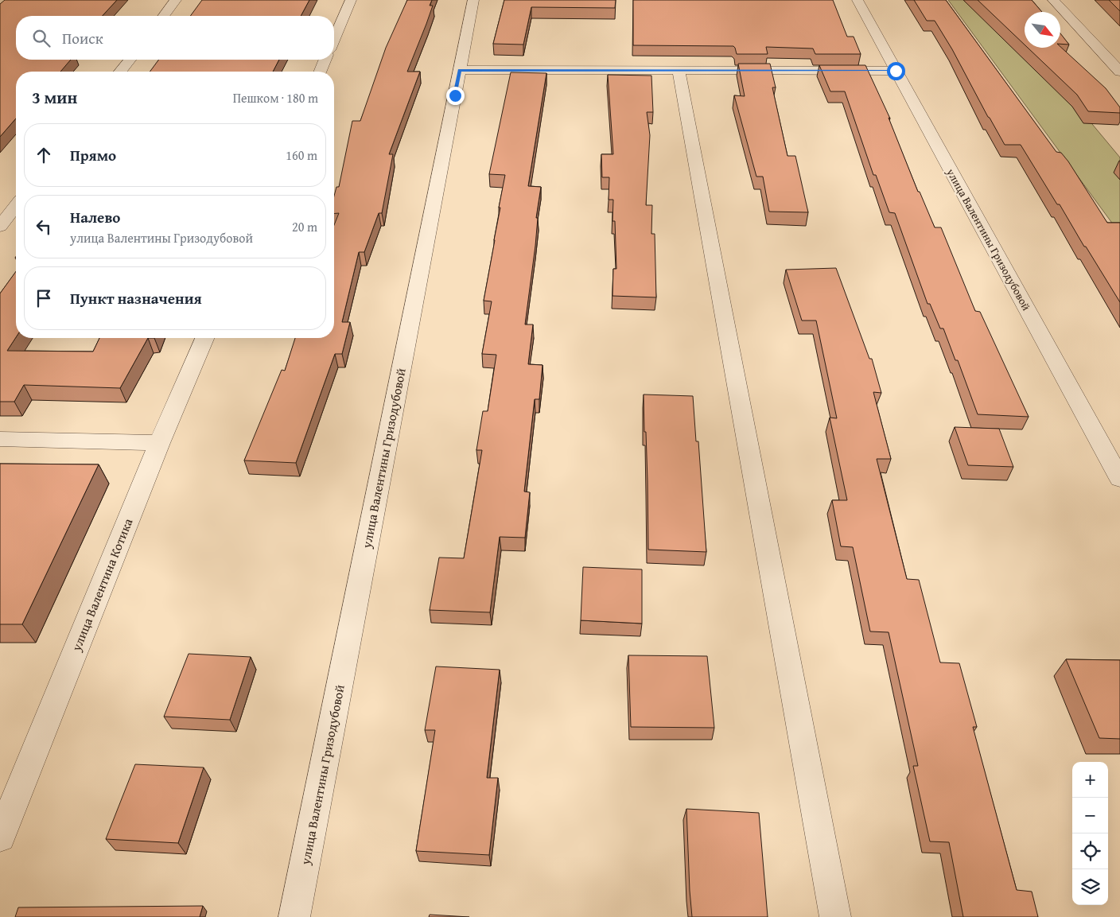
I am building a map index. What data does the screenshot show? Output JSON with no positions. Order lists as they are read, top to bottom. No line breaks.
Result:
{"streets":{"street":["улица Валентины Гризодубовой","улица Валентина Котика"]},"north":"bottom right","page":{"search":"Поиск","heading":["3 мин","Пешком · 180 m"],"list":[["Прямо","160 m"],["Налево","улица Валентины Гризодубовой","20 m"],"Пункт назначения"],"map_buttons":["+","−"]}}
